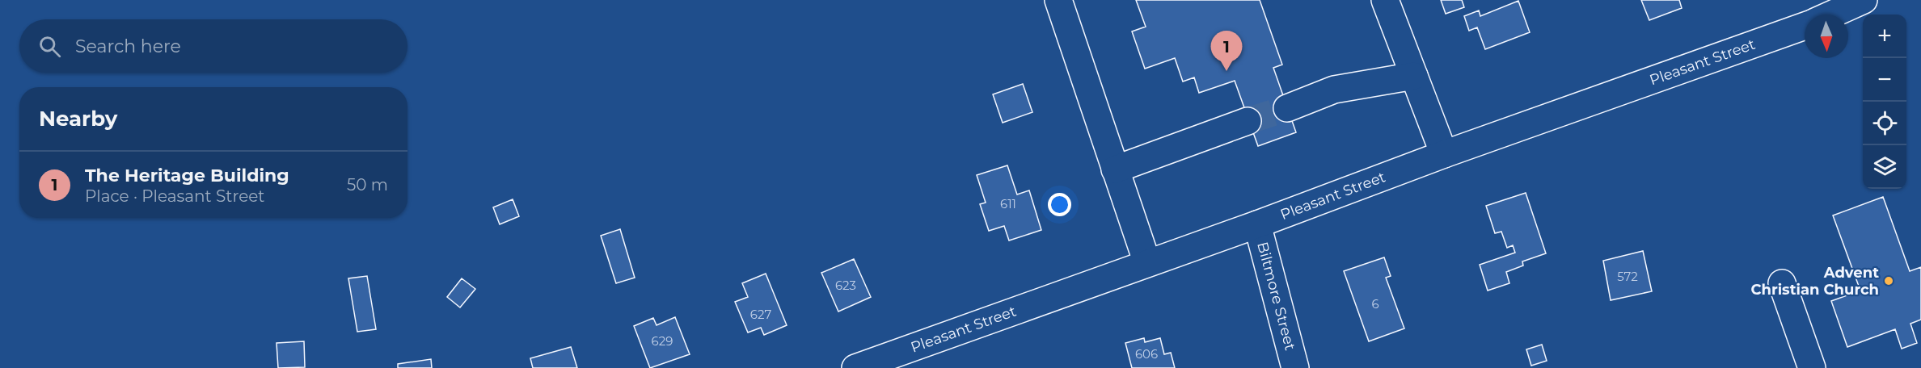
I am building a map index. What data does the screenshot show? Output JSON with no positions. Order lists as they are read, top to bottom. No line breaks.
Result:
{"streets":{"main road":["Pleasant Street","Biltmore Street"]},"crossings":[["Pleasant Street","Biltmore Street"]],"places":["Advent Christian Church"],"house_numbers":["611","572","623","6","627","629","606"],"north":"bottom","page":{"map_buttons":["+","−"],"search":"Search here","pins":"1","heading":"Nearby","list":[{"mark":"1","name":"The Heritage Building","note":"Place · Pleasant Street","value":"50 m"}]}}
